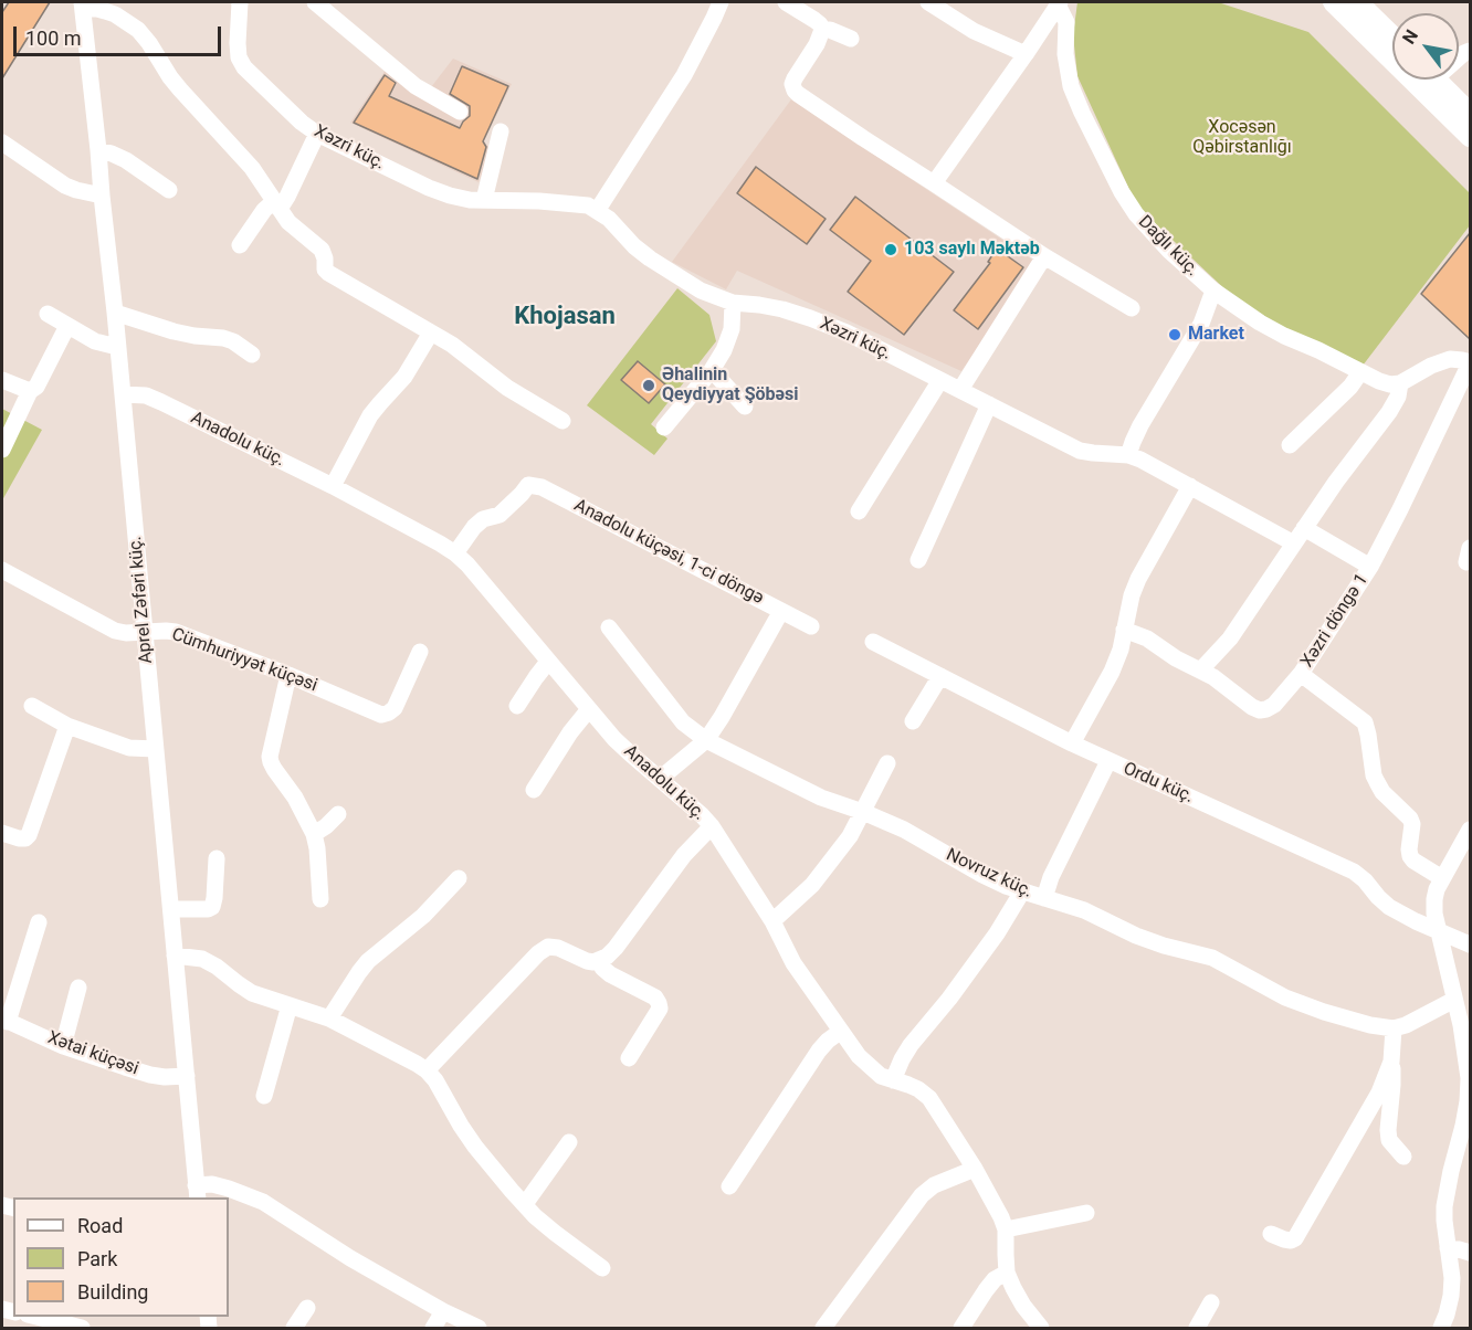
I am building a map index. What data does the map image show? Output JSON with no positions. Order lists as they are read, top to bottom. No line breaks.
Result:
{"streets":{"street":["Xəzri küç.","Dağlı küç.","Anadolu küç.","Anadolu küçəsi, 1-ci döngə","Aprel Zəfəri küç.","Xəzri döngə 1","Cümhuriyyət küçəsi","Ordu küç.","Novruz küç.","Xətai küçəsi"]},"crossings":[["Anadolu küç.","Anadolu küçəsi, 1-ci döngə"],["Anadolu küç.","Aprel Zəfəri küç."],["Anadolu küçəsi, 1-ci döngə","Novruz küç."],["Aprel Zəfəri küç.","Cümhuriyyət küçəsi"],["Aprel Zəfəri küç.","Xətai küçəsi"]],"districts":["Khojasan"],"parks":["Xocəsən Qəbirstanlığı"],"places":["103 saylı Məktəb","Market","Əhalinin Qeydiyyat Şöbəsi"],"legend":["Road","Park","Building"],"scale_bar":"100 m","north":"top left"}
